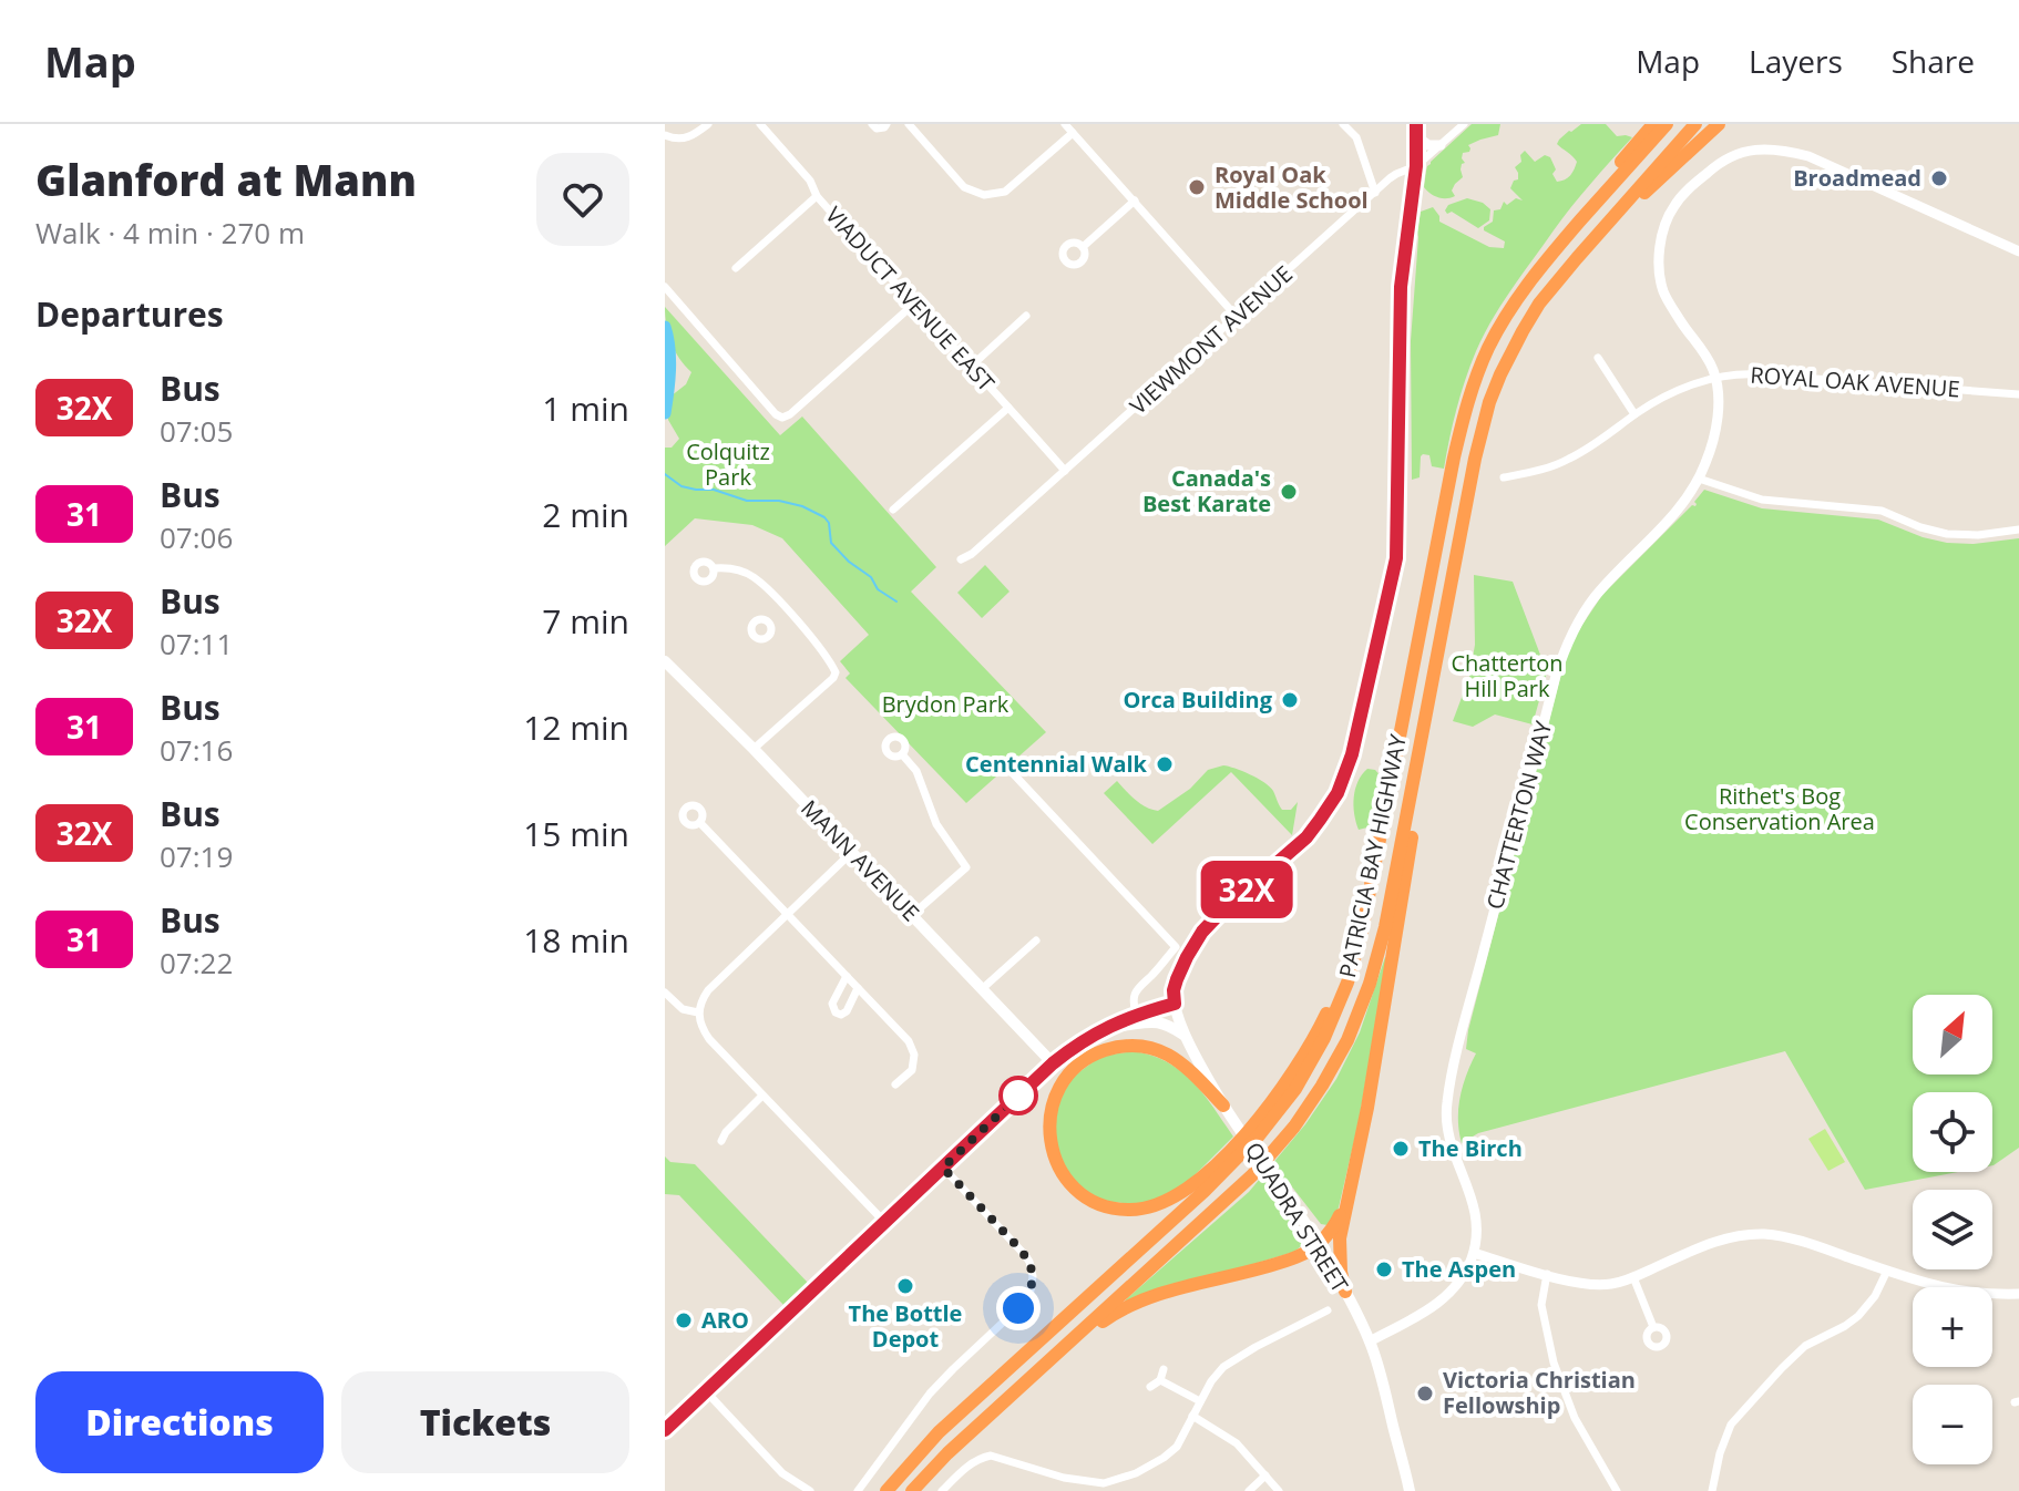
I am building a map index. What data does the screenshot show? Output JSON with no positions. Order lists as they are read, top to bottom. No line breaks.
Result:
{"streets":{"highway":["PATRICIA BAY HIGHWAY"],"main road":["MANN AVENUE","QUADRA STREET"],"street":["VIADUCT AVENUE EAST","VIEWMONT AVENUE","ROYAL OAK AVENUE","CHATTERTON WAY"]},"crossings":[["VIADUCT AVENUE EAST","VIEWMONT AVENUE"],["ROYAL OAK AVENUE","CHATTERTON WAY"],["CHATTERTON WAY","QUADRA STREET"]],"parks":["Colquitz Park","Chatterton Hill Park","Brydon Park","Rithet's Bog Conservation Area"],"places":["Broadmead","Royal Oak Middle School","Canada's Best Karate","Orca Building","Centennial Walk","The Birch","The Aspen","The Bottle Depot","ARO","Victoria Christian Fellowship"],"lines":["bus line 32X"],"north":"top right","page":{"header":"Map","nav":["Map","Layers","Share"],"heading":[["Glanford at Mann","Walk · 4 min · 270 m"],"Departures"],"on_map":"32X","list":[{"mark":"32X","name":"Bus","note":"07:05","value":"1 min"},{"mark":"31","name":"Bus","note":"07:06","value":"2 min"},{"mark":"32X","name":"Bus","note":"07:11","value":"7 min"},{"mark":"31","name":"Bus","note":"07:16","value":"12 min"},{"mark":"32X","name":"Bus","note":"07:19","value":"15 min"},{"mark":"31","name":"Bus","note":"07:22","value":"18 min"}],"map_buttons":["+","−"],"buttons":["Directions","Tickets"]}}
